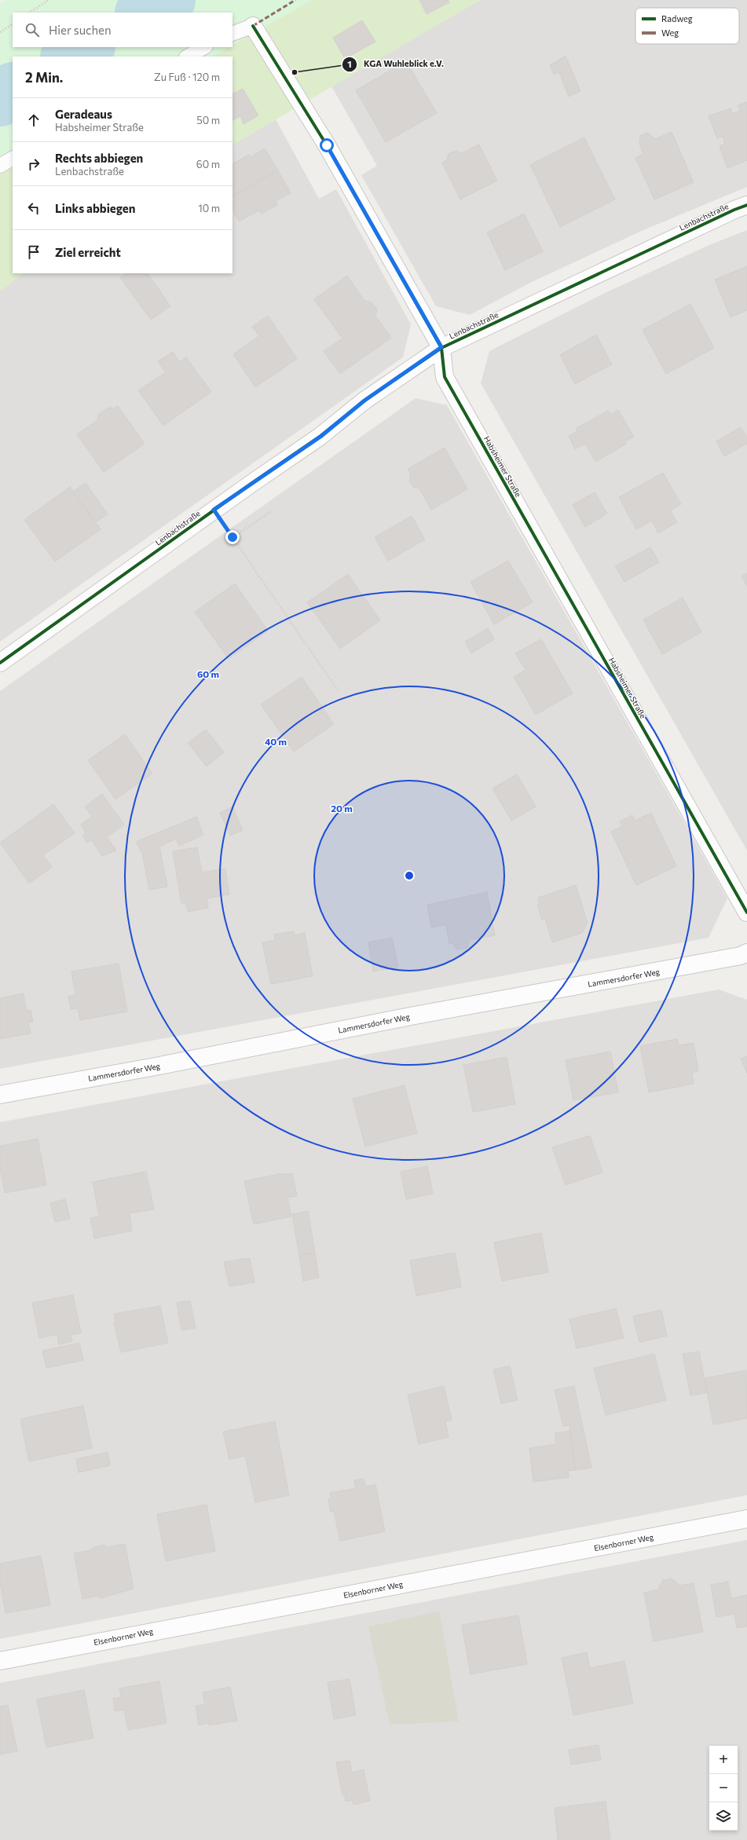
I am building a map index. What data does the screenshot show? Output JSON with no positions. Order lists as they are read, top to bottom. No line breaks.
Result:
{"streets":{"street":["Lenbachstraße","Habsheimer Straße","Lammersdorfer Weg","Elsenborner Weg"]},"crossings":[["Lenbachstraße","Habsheimer Straße"]],"places":["KGA Wuhleblick e.V."],"legend":["Radweg","Weg"],"page":{"search":"Hier suchen","heading":["2 Min.","Zu Fuß · 120 m"],"list":[["Geradeaus","Habsheimer Straße","50 m"],["Rechts abbiegen","Lenbachstraße","60 m"],["Links abbiegen","10 m"],"Ziel erreicht"],"map_buttons":["+","−"]},"rings":["60 m","40 m","20 m"]}
